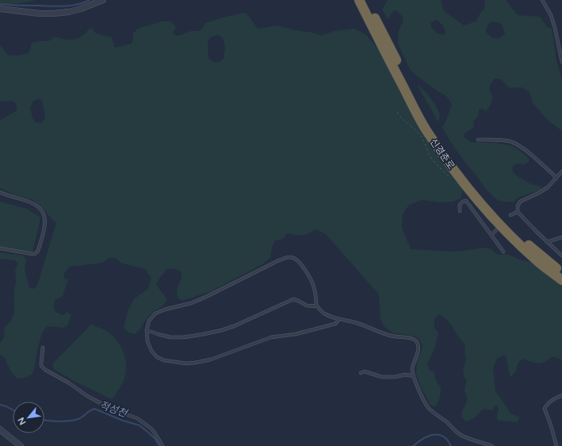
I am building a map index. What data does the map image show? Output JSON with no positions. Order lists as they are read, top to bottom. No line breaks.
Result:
{"streets":{"highway":["신경춘로"]},"water":["적성천"],"north":"bottom left"}
